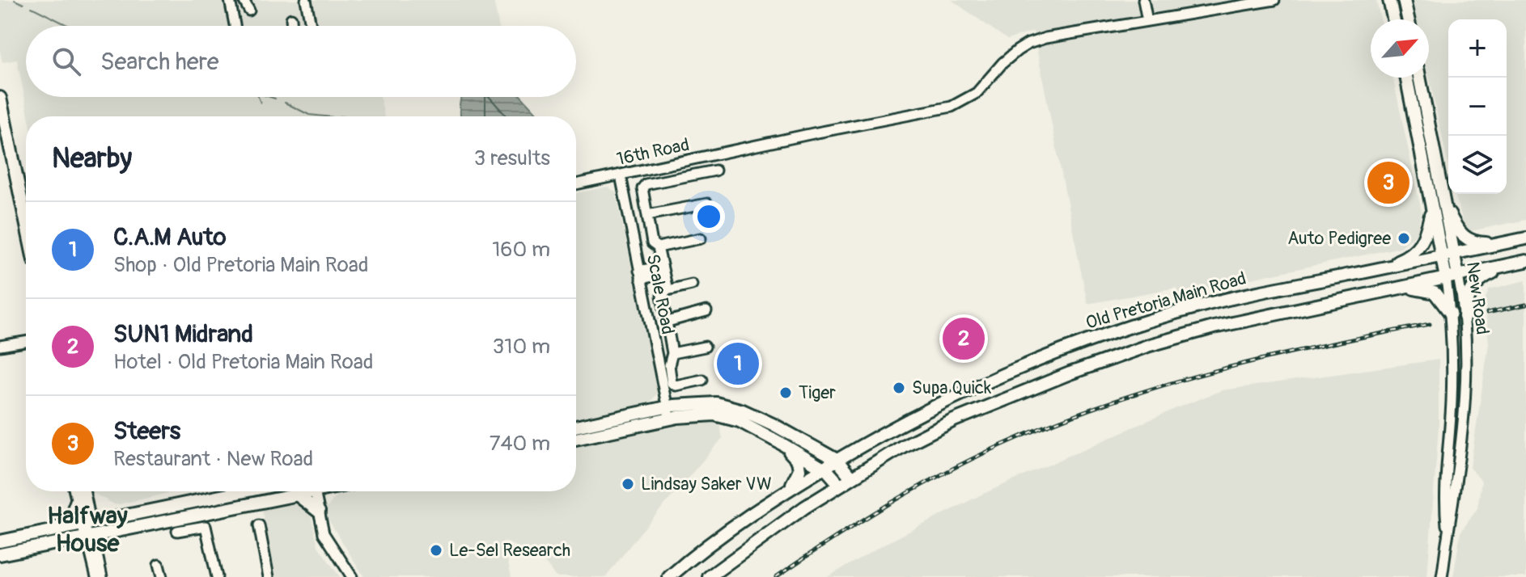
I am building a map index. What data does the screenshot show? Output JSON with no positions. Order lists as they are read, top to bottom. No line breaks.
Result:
{"streets":{"main road":["New Road","Old Pretoria Main Road"],"street":["16th Road","Scale Road"]},"crossings":[["16th Road","Scale Road"],["New Road","Old Pretoria Main Road"]],"districts":["Halfway House"],"places":["Auto Pedigree","Supa Quick","Tiger","Lindsay Saker VW","Le-Sel Research"],"north":"top right","page":{"map_buttons":["+","−"],"search":"Search here","heading":["Nearby","3 results"],"pins":["3","2","1"],"list":[{"mark":"1","name":"C.A.M Auto","note":"Shop · Old Pretoria Main Road","value":"160 m"},{"mark":"2","name":"SUN1 Midrand","note":"Hotel · Old Pretoria Main Road","value":"310 m"},{"mark":"3","name":"Steers","note":"Restaurant · New Road","value":"740 m"}]}}
